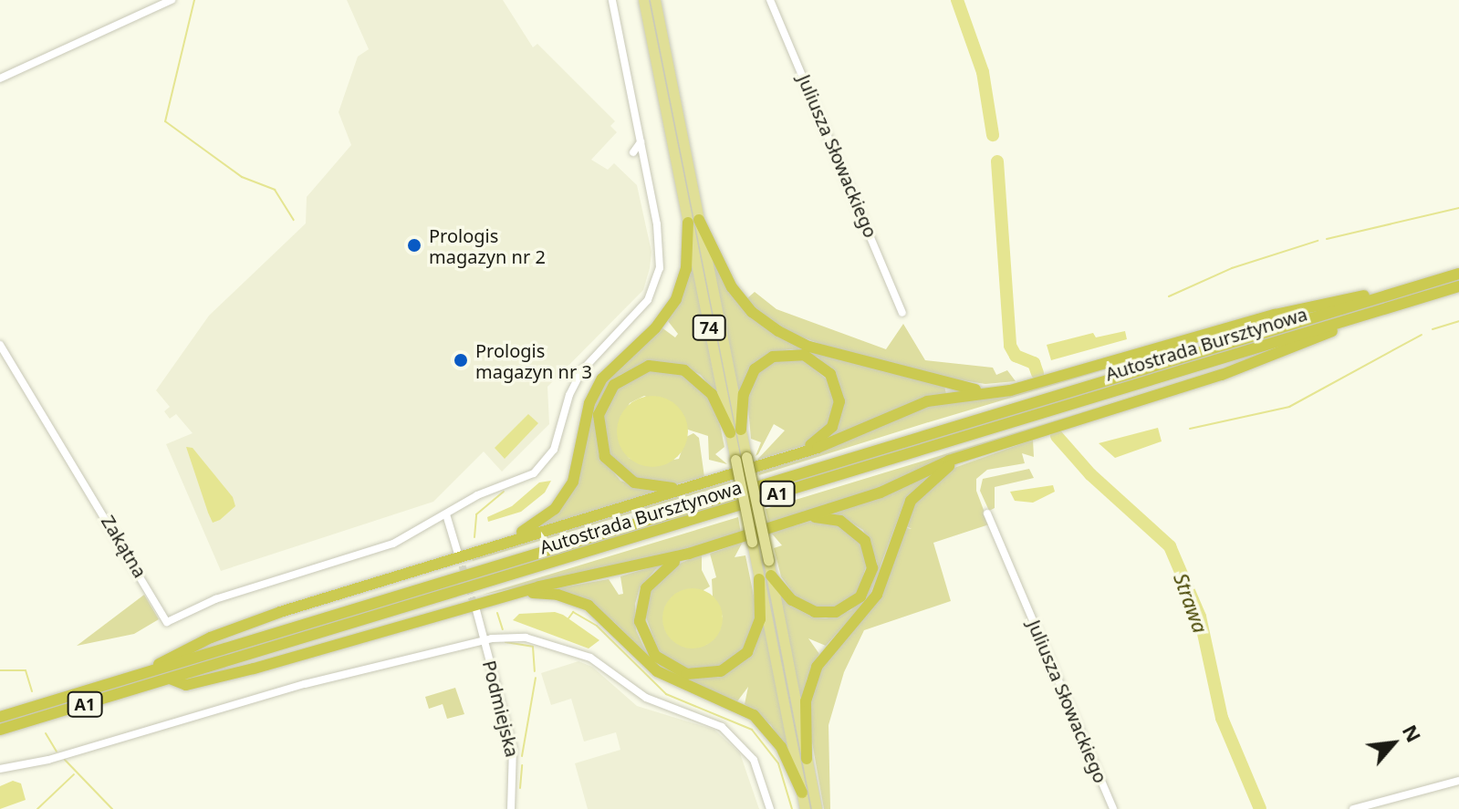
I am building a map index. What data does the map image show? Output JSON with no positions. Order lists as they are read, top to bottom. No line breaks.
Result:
{"streets":{"highway":["Autostrada Bursztynowa","A1"],"main road":["74"],"street":["Juliusza Słowackiego","Zakątna","Podmiejska"]},"water":["Strawa"],"places":["Prologis magazyn nr 2","Prologis magazyn nr 3"],"north":"top right"}
